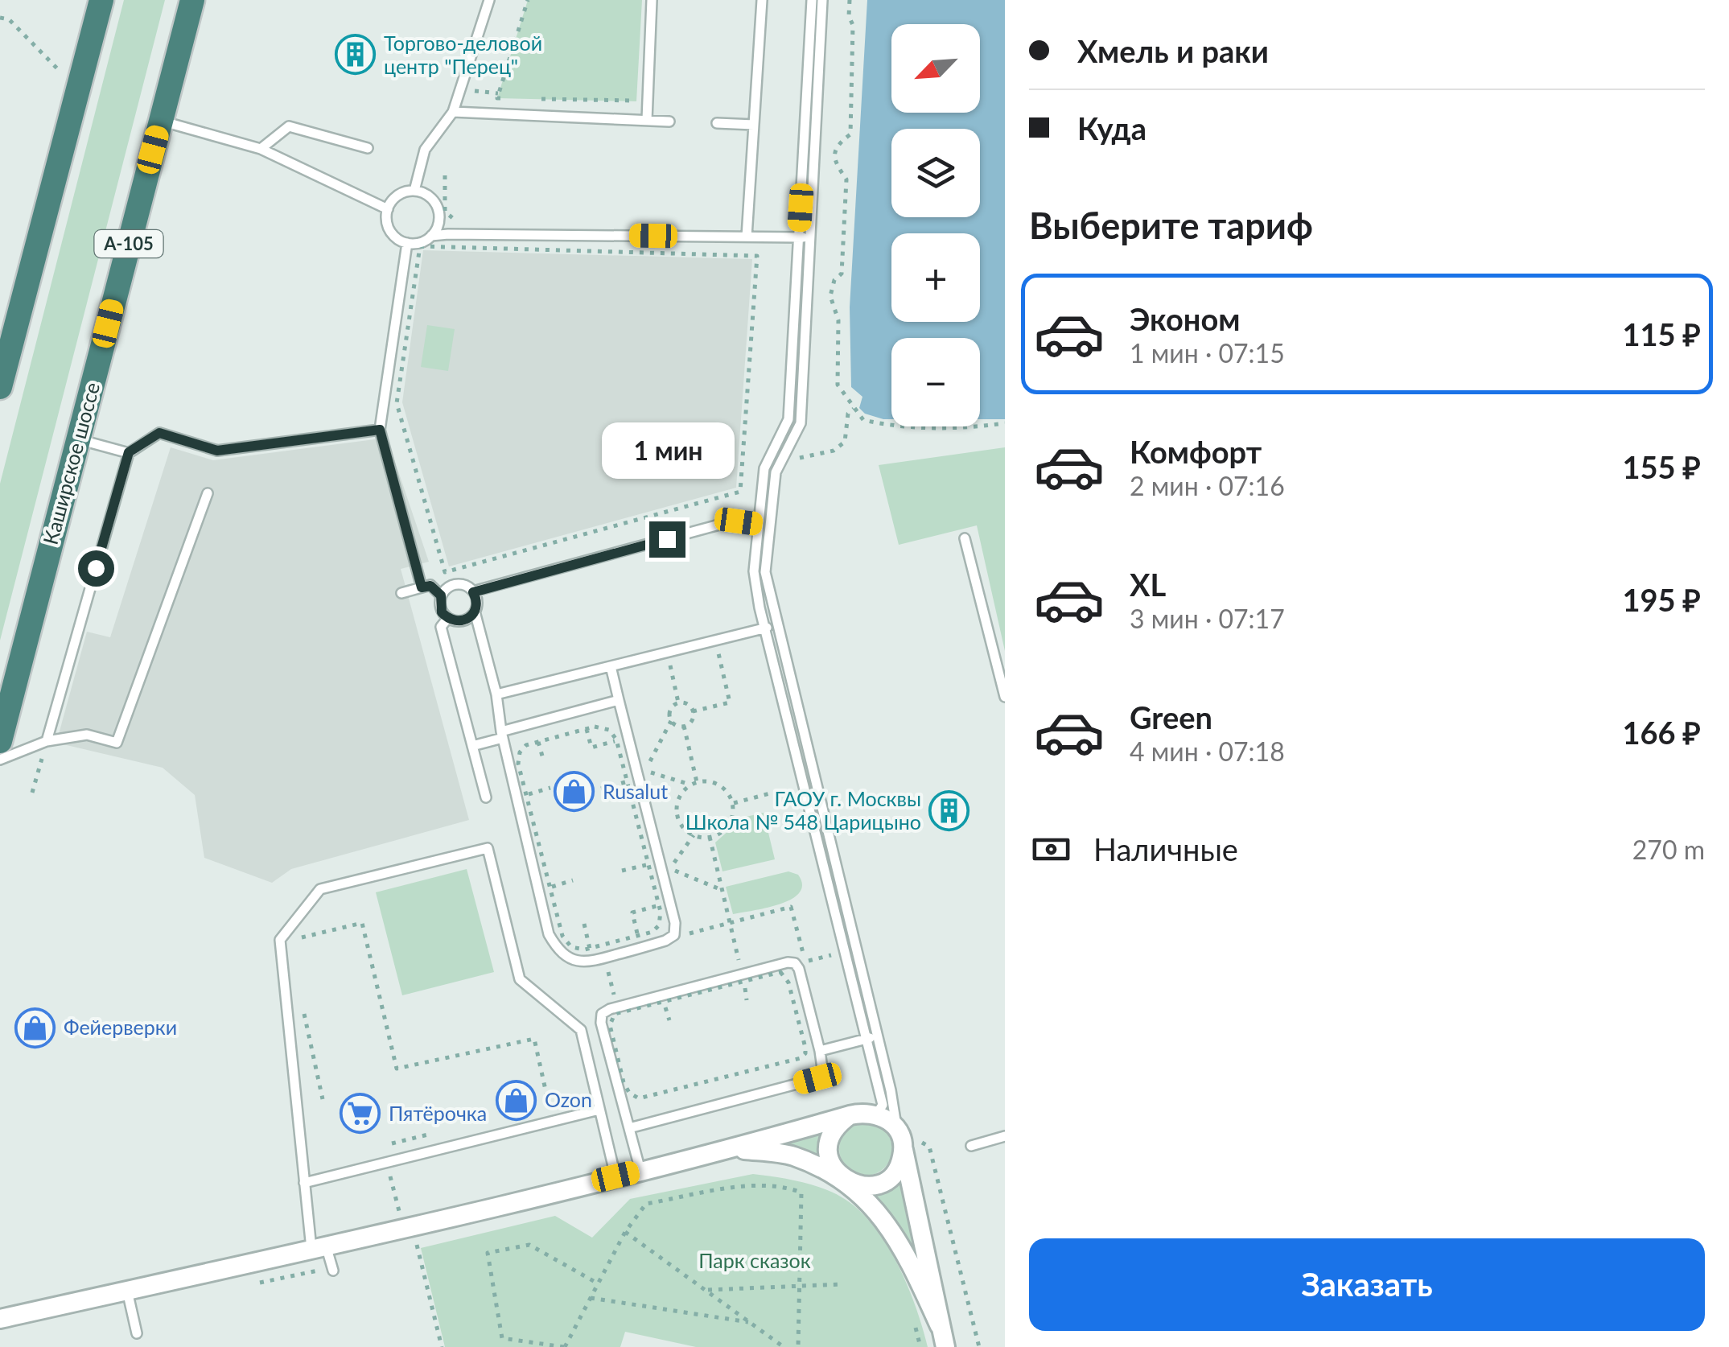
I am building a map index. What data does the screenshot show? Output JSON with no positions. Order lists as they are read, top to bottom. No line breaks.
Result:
{"streets":{"highway":["А-105","Каширское шоссе"]},"parks":["Парк сказок"],"places":{"building":["Торгово-деловой центр \"Перец\"","ГАОУ г. Москвы Школа № 548 Царицыно"],"shop":["Rusalut","Фейерверки","Ozon"],"supermarket":["Пятёрочка"]},"north":"bottom left","page":{"banner":["Хмель и раки","Куда"],"map_buttons":["+","−"],"heading":"Выберите тариф","list":[{"name":"Эконом","note":"1 мин · 07:15","value":"115 ₽"},{"name":"Комфорт","note":"2 мин · 07:16","value":"155 ₽"},{"name":"XL","note":"3 мин · 07:17","value":"195 ₽"},{"name":"Green","note":"4 мин · 07:18","value":"166 ₽"}],"bubble":"1 мин","pay":["Наличные","270 m"],"buttons":"Заказать"}}
